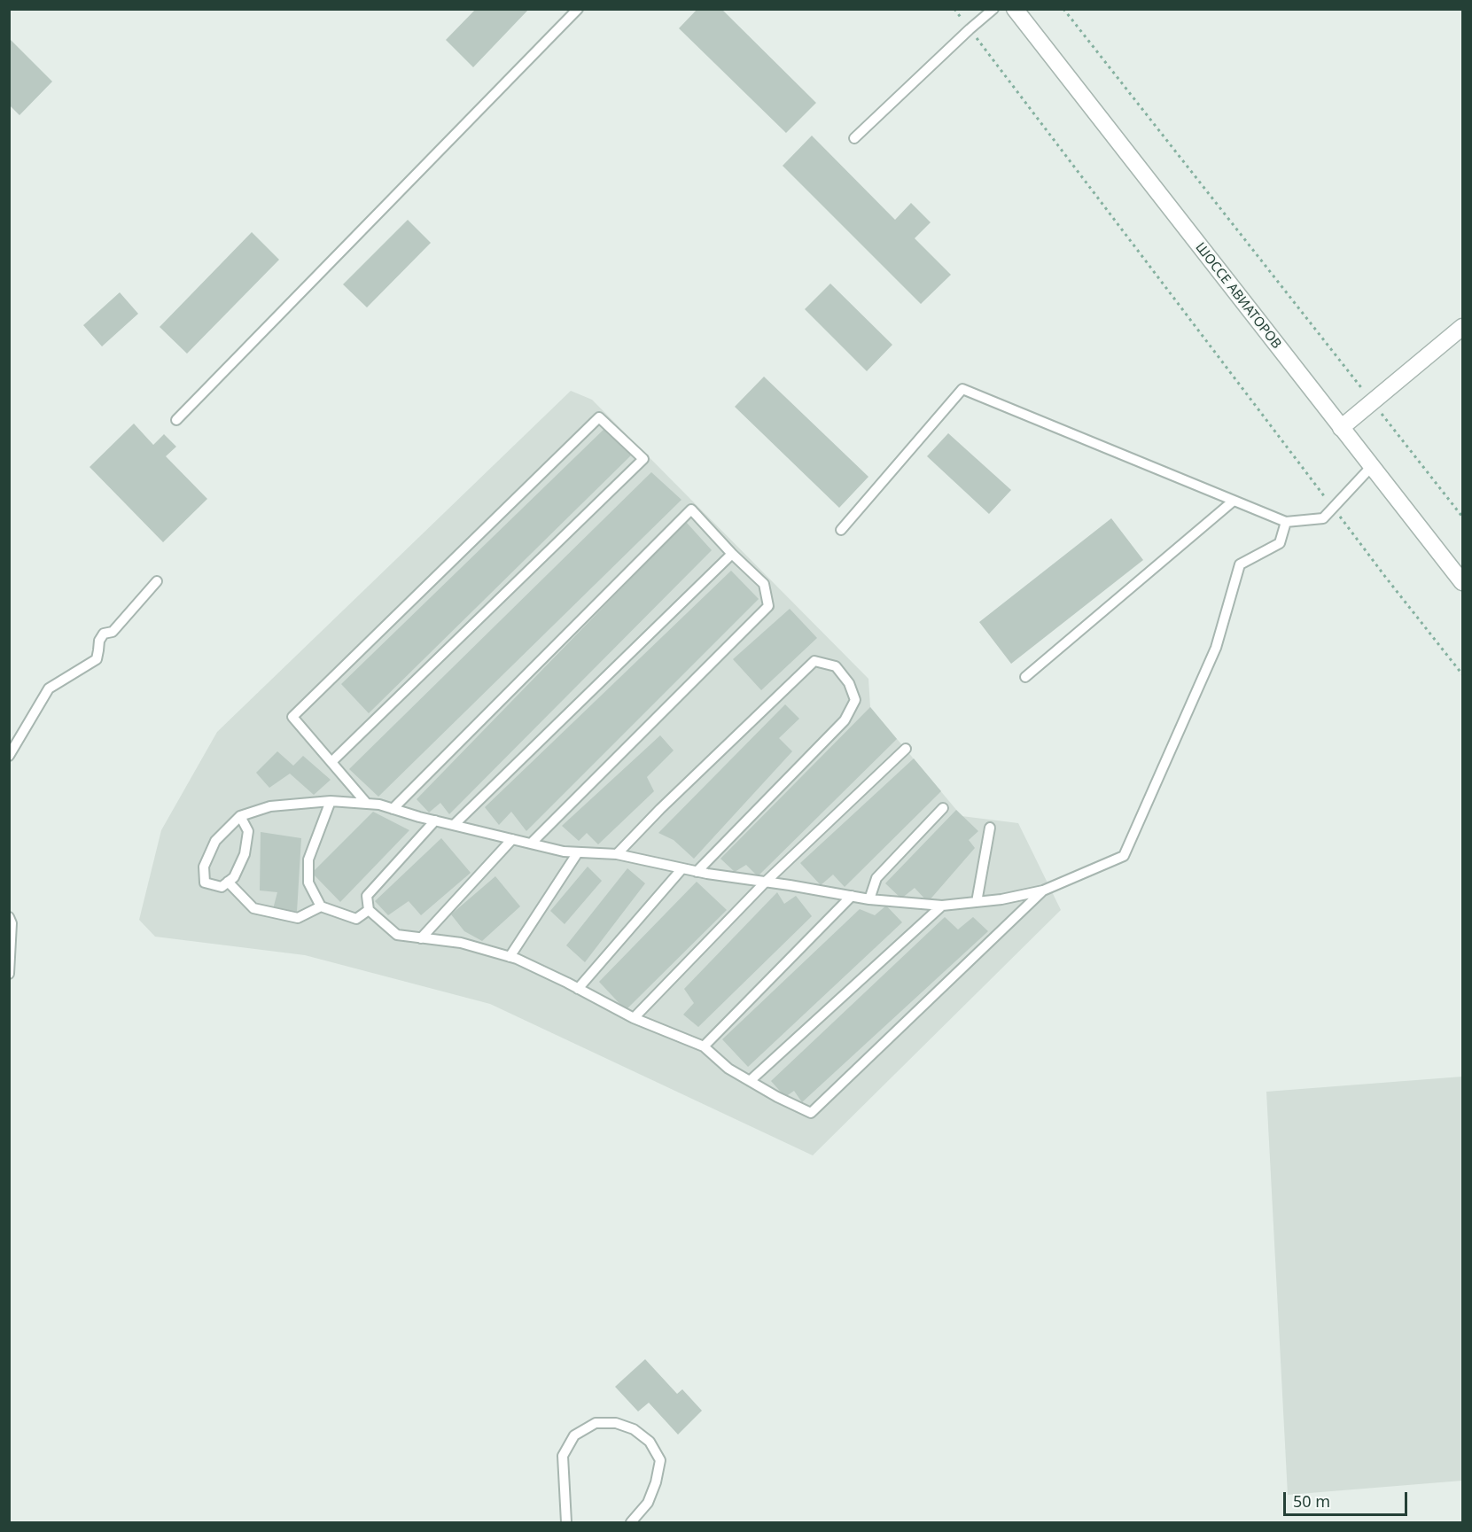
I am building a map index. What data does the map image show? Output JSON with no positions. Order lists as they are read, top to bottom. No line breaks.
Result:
{"streets":{"street":["ШОССЕ АВИАТОРОВ"]},"scale_bar":"50 m"}
